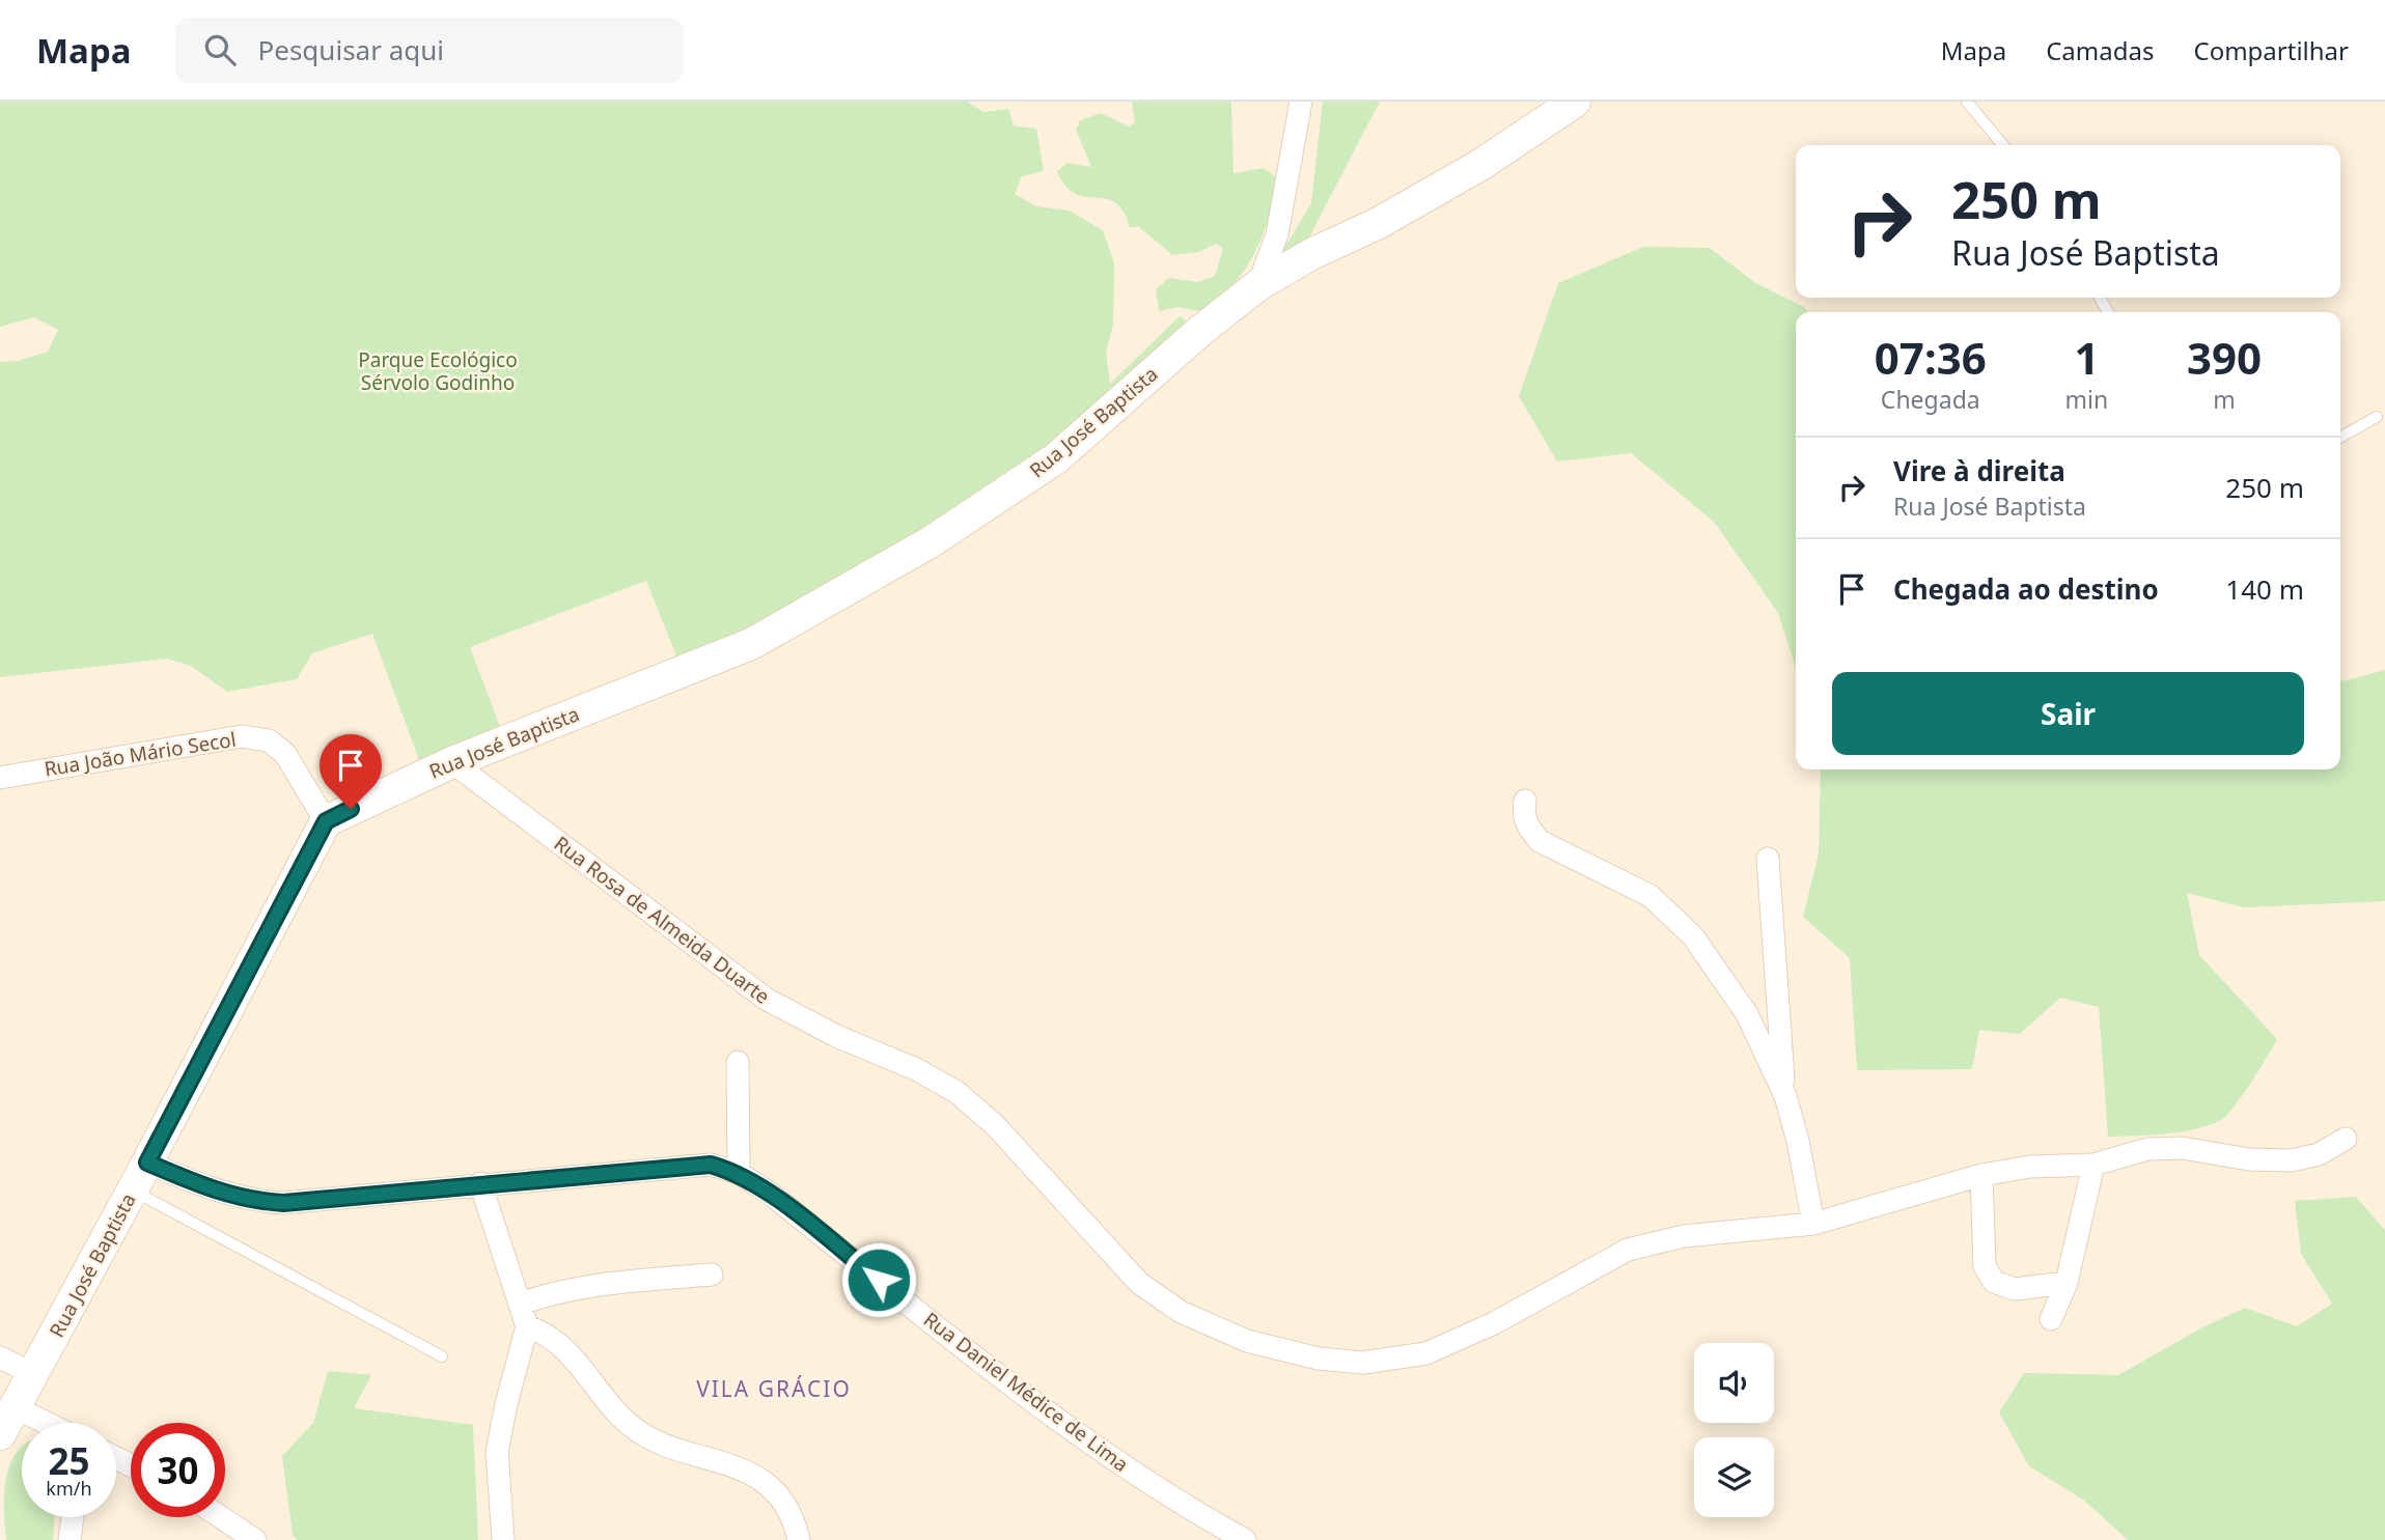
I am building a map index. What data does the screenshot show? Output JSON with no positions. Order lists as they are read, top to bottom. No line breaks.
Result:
{"streets":{"street":["Rua José Baptista","Rua João Mário Secol","Rua Rosa de Almeida Duarte","Rua Daniel Médice de Lima"]},"crossings":[["Rua José Baptista","Rua João Mário Secol"],["Rua José Baptista","Rua Rosa de Almeida Duarte"],["Rua José Baptista","Rua Daniel Médice de Lima"]],"districts":["VILA GRÁCIO"],"parks":["Parque Ecológico Sérvolo Godinho"],"page":{"header":"Mapa","search":"Pesquisar aqui","nav":["Mapa","Camadas","Compartilhar"],"turn":["250 m","Rua José Baptista"],"eta":["07:36","Chegada","1","min","390","m"],"list":[{"name":"Vire à direita","note":"Rua José Baptista","value":"250 m"},{"name":"Chegada ao destino","value":"140 m"}],"buttons":"Sair","speed":"25 km/h","limit":"30"}}
